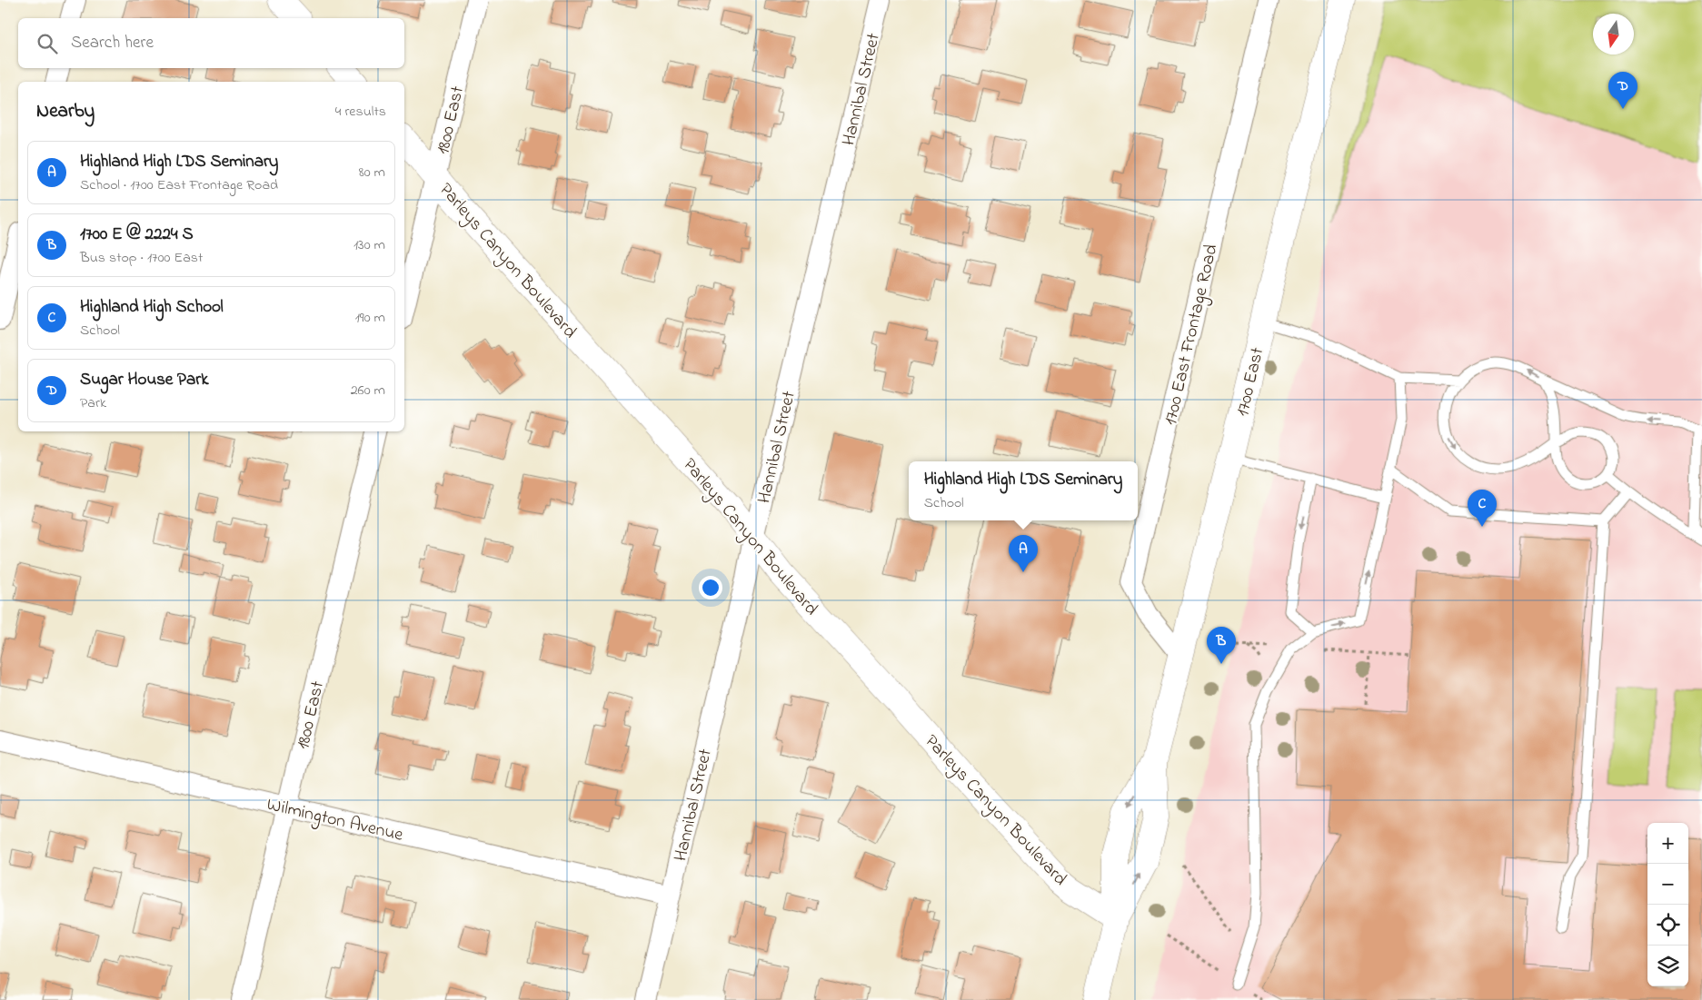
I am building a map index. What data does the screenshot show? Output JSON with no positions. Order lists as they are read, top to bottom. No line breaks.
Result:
{"streets":{"street":["Hannibal Street","1800 East","Parleys Canyon Boulevard","1700 East Frontage Road","1700 East","Wilmington Avenue"]},"crossings":[["Hannibal Street","Parleys Canyon Boulevard"],["Hannibal Street","Wilmington Avenue"],["1800 East","Parleys Canyon Boulevard"],["1800 East","Wilmington Avenue"],["Parleys Canyon Boulevard","1700 East"],["1700 East Frontage Road","1700 East"]],"north":"bottom","page":{"search":"Search here","pins":["D","C","A","B"],"heading":["Nearby","4 results"],"list":[{"mark":"A","name":"Highland High LDS Seminary","note":"School · 1700 East Frontage Road","value":"80 m"},{"mark":"B","name":"1700 E @ 2224 S","note":"Bus stop · 1700 East","value":"130 m"},{"mark":"C","name":"Highland High School","note":"School","value":"190 m"},{"mark":"D","name":"Sugar House Park","note":"Park","value":"260 m"}],"popup":["Highland High LDS Seminary","School"],"map_buttons":["+","−"]}}
